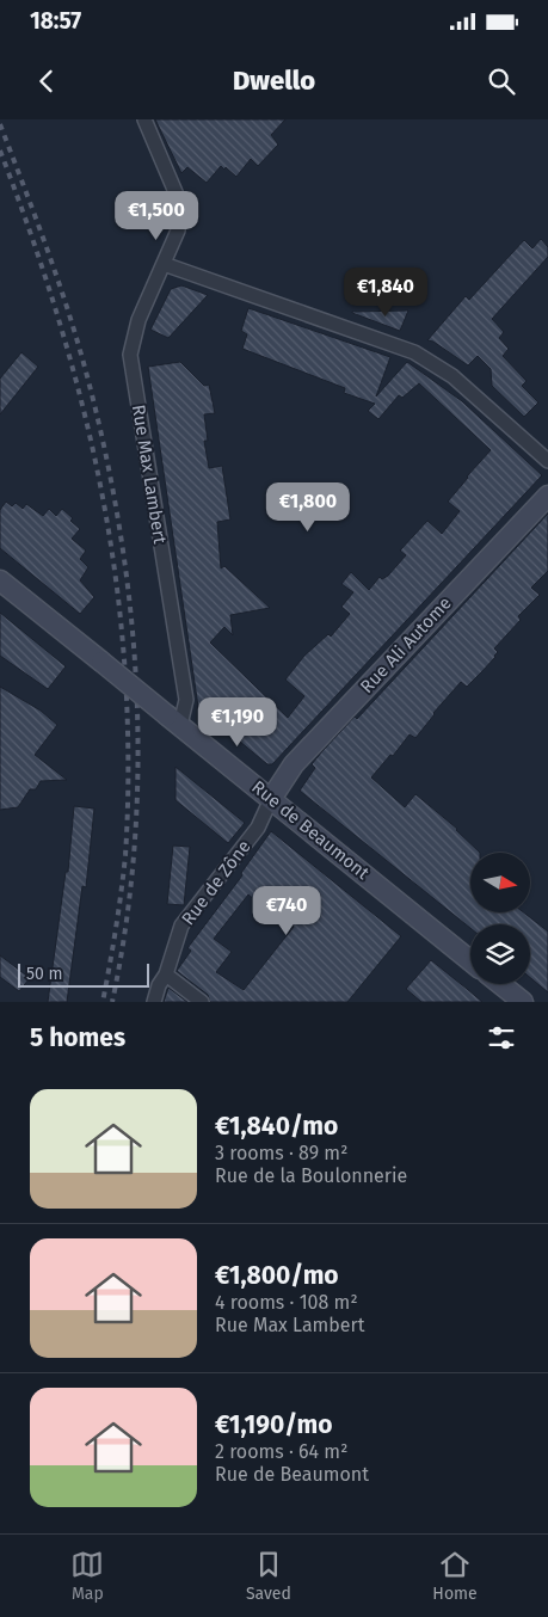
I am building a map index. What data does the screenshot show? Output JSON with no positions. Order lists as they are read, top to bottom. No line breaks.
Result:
{"streets":{"main road":["Rue Ali Autome","Rue de Beaumont"],"street":["Rue Max Lambert","Rue de Zône"]},"crossings":[["Rue Max Lambert","Rue de Beaumont"],["Rue Ali Autome","Rue de Beaumont"],["Rue Ali Autome","Rue de Zône"],["Rue de Beaumont","Rue de Zône"]],"scale_bar":"50 m","north":"right","page":{"status":"18:57","header":"Dwello","price":["€1,500","€1,840","€1,800","€1,190","€740"],"scale":"50 m","heading":"5 homes","list":[{"name":"€1,840/mo","note":"3 rooms · 89 m² · Rue de la Boulonnerie"},{"name":"€1,800/mo","note":"4 rooms · 108 m² · Rue Max Lambert"},{"name":"€1,190/mo","note":"2 rooms · 64 m² · Rue de Beaumont"}],"tabs":["Map","Saved","Home"]}}
